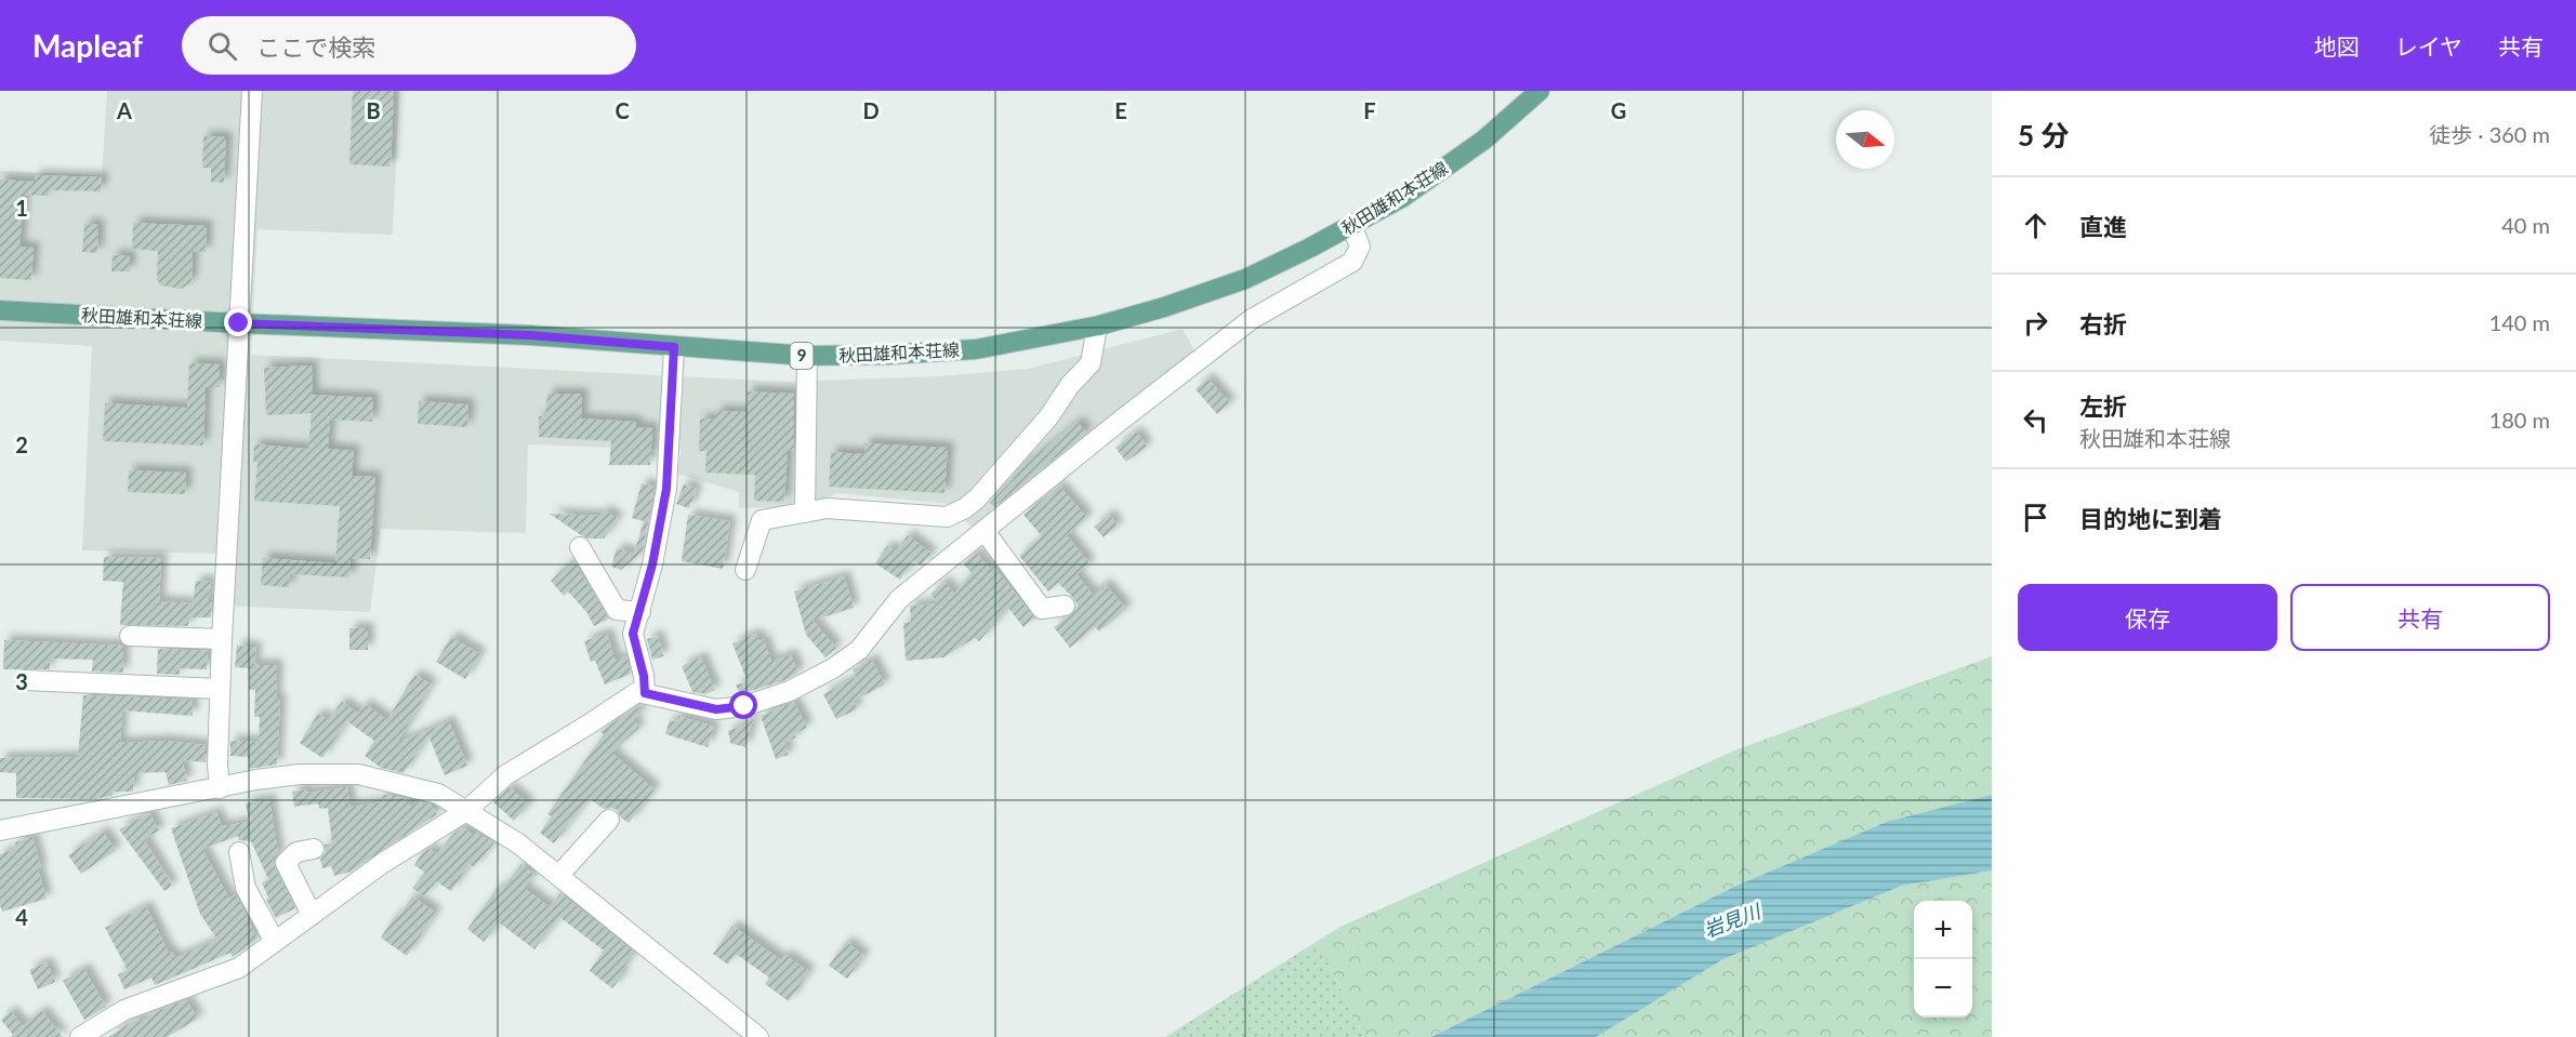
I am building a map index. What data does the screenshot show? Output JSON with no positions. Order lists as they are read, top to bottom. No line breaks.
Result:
{"streets":{"main road":["秋田雄和本荘線","9"]},"water":["岩見川"],"north":"right","page":{"header":"Mapleaf","search":"ここで検索","nav":["地図","レイヤ","共有"],"heading":["5 分","徒歩 · 360 m"],"list":[["直進","40 m"],["右折","140 m"],["左折","秋田雄和本荘線","180 m"],"目的地に到着"],"buttons":["保存","共有"],"map_buttons":["+","−"]},"grid":{"columns":["A","B","C","D","E","F","G"],"rows":["1","2","3","4"]}}
